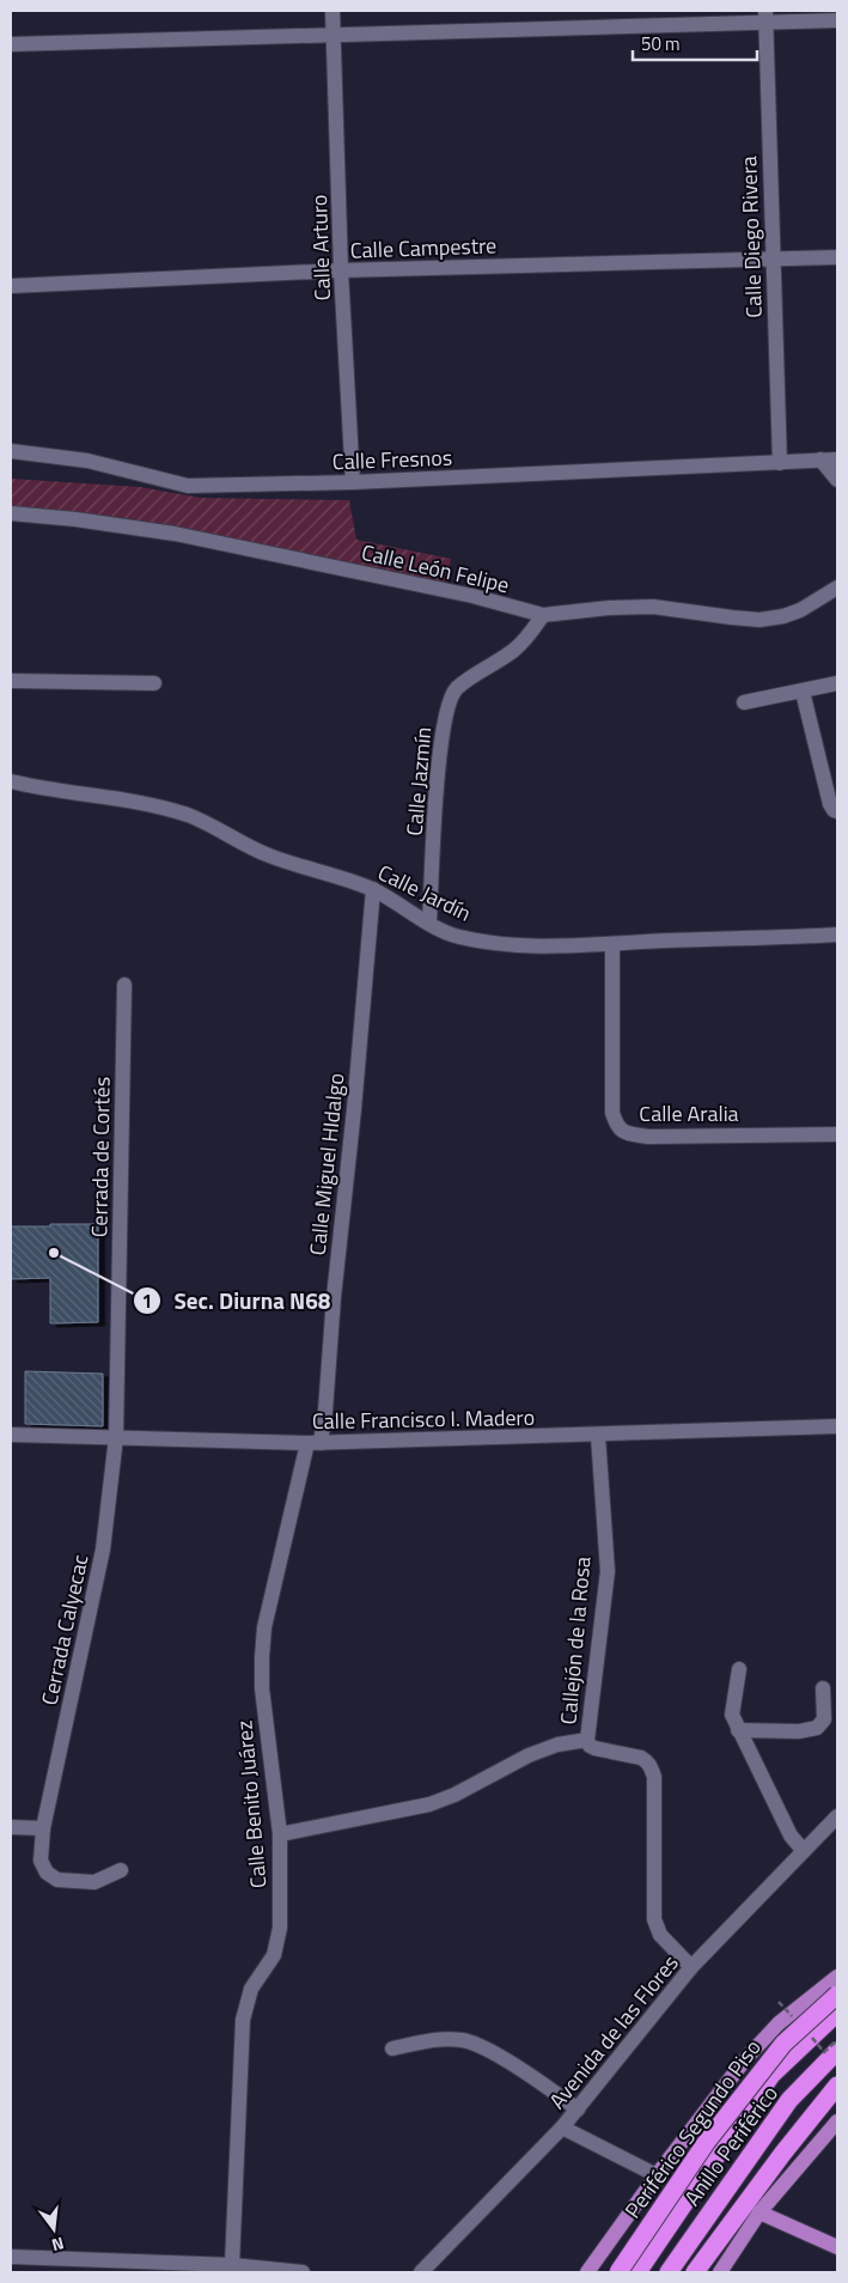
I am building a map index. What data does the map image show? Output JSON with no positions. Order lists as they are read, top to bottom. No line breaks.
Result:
{"streets":{"highway":["Periférico Segundo Piso","Anillo Periférico"],"street":["Calle Diego Rivera","Calle Arturo","Calle Campestre","Calle Fresnos","Calle León Felipe","Calle Jazmín","Calle Jardín","Calle Aralia","Cerrada de Cortés","Calle Miguel HIdalgo","Calle Francisco I. Madero","Cerrada Calyecac","Callejón de la Rosa","Calle Benito Juárez","Avenida de las Flores"]},"crossings":[["Calle Diego Rivera","Calle Campestre"],["Calle Diego Rivera","Calle Fresnos"],["Calle Arturo","Calle Campestre"],["Calle Arturo","Calle Fresnos"],["Calle León Felipe","Calle Jazmín"],["Calle Jazmín","Calle Jardín"],["Calle Jardín","Calle Aralia"],["Calle Jardín","Calle Miguel HIdalgo"],["Cerrada de Cortés","Calle Francisco I. Madero"],["Cerrada de Cortés","Cerrada Calyecac"],["Calle Miguel HIdalgo","Calle Francisco I. Madero"],["Calle Miguel HIdalgo","Calle Benito Juárez"],["Calle Francisco I. Madero","Cerrada Calyecac"],["Calle Francisco I. Madero","Callejón de la Rosa"],["Calle Francisco I. Madero","Calle Benito Juárez"],["Callejón de la Rosa","Avenida de las Flores"]],"places":["Sec. Diurna N68"],"scale_bar":"50 m","north":"bottom"}
